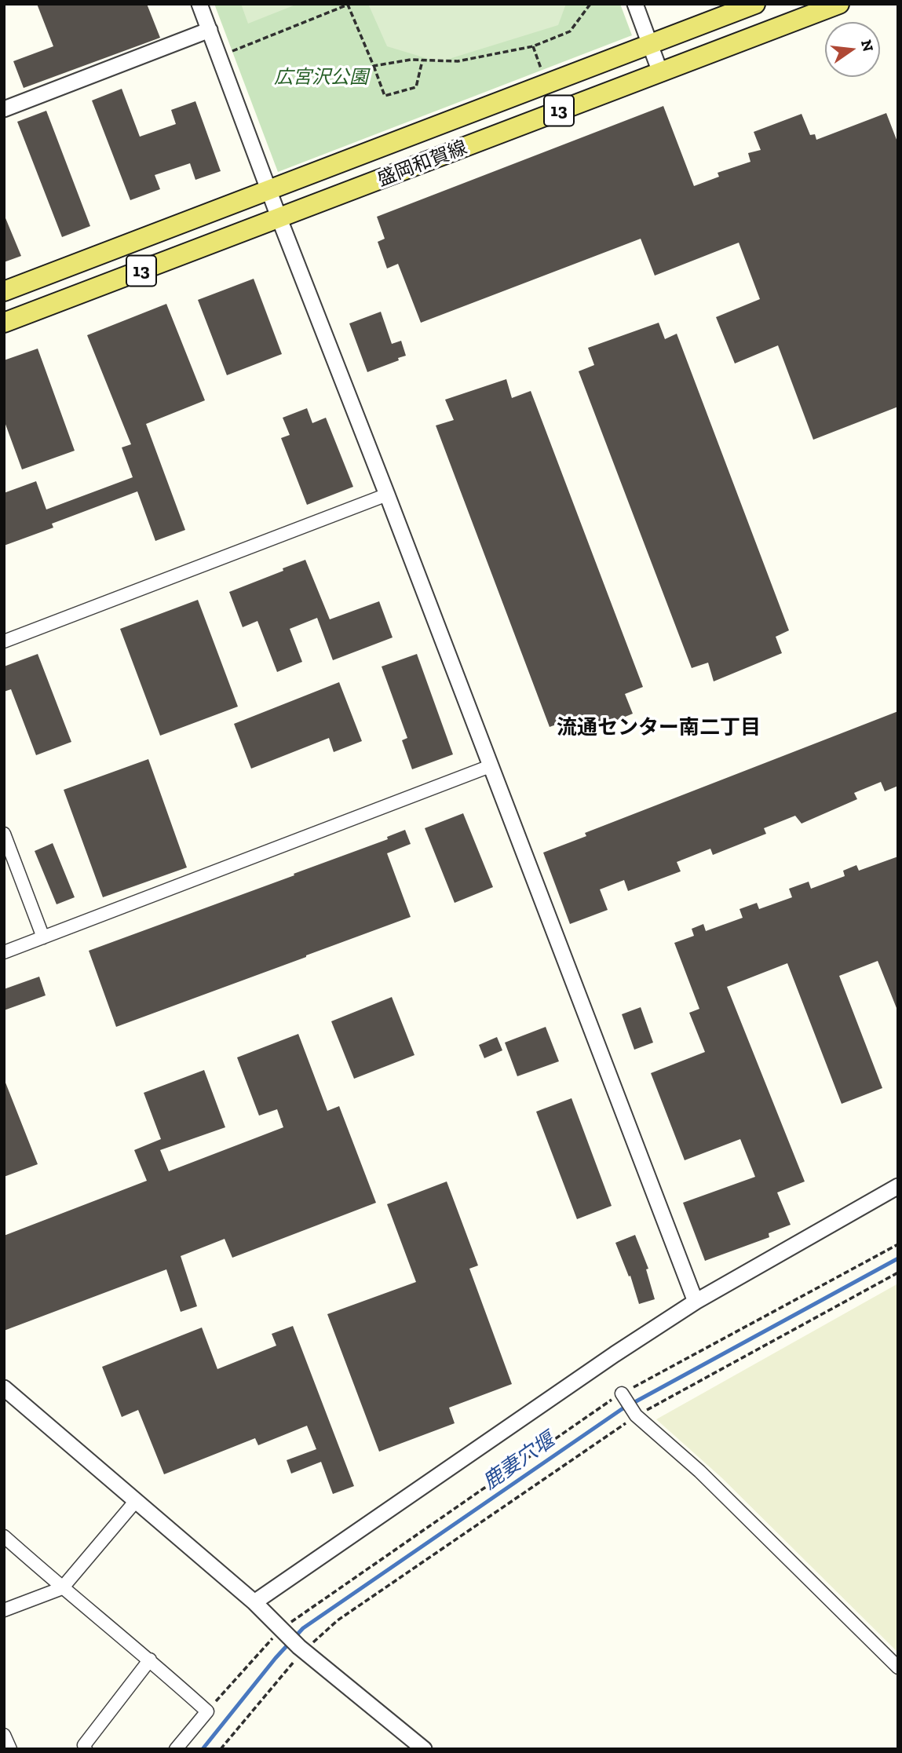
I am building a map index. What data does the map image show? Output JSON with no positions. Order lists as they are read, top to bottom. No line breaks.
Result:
{"streets":{"main road":["13","盛岡和賀線"]},"districts":["流通センター南二丁目"],"water":["鹿妻穴堰"],"parks":["広宮沢公園"],"north":"right"}
